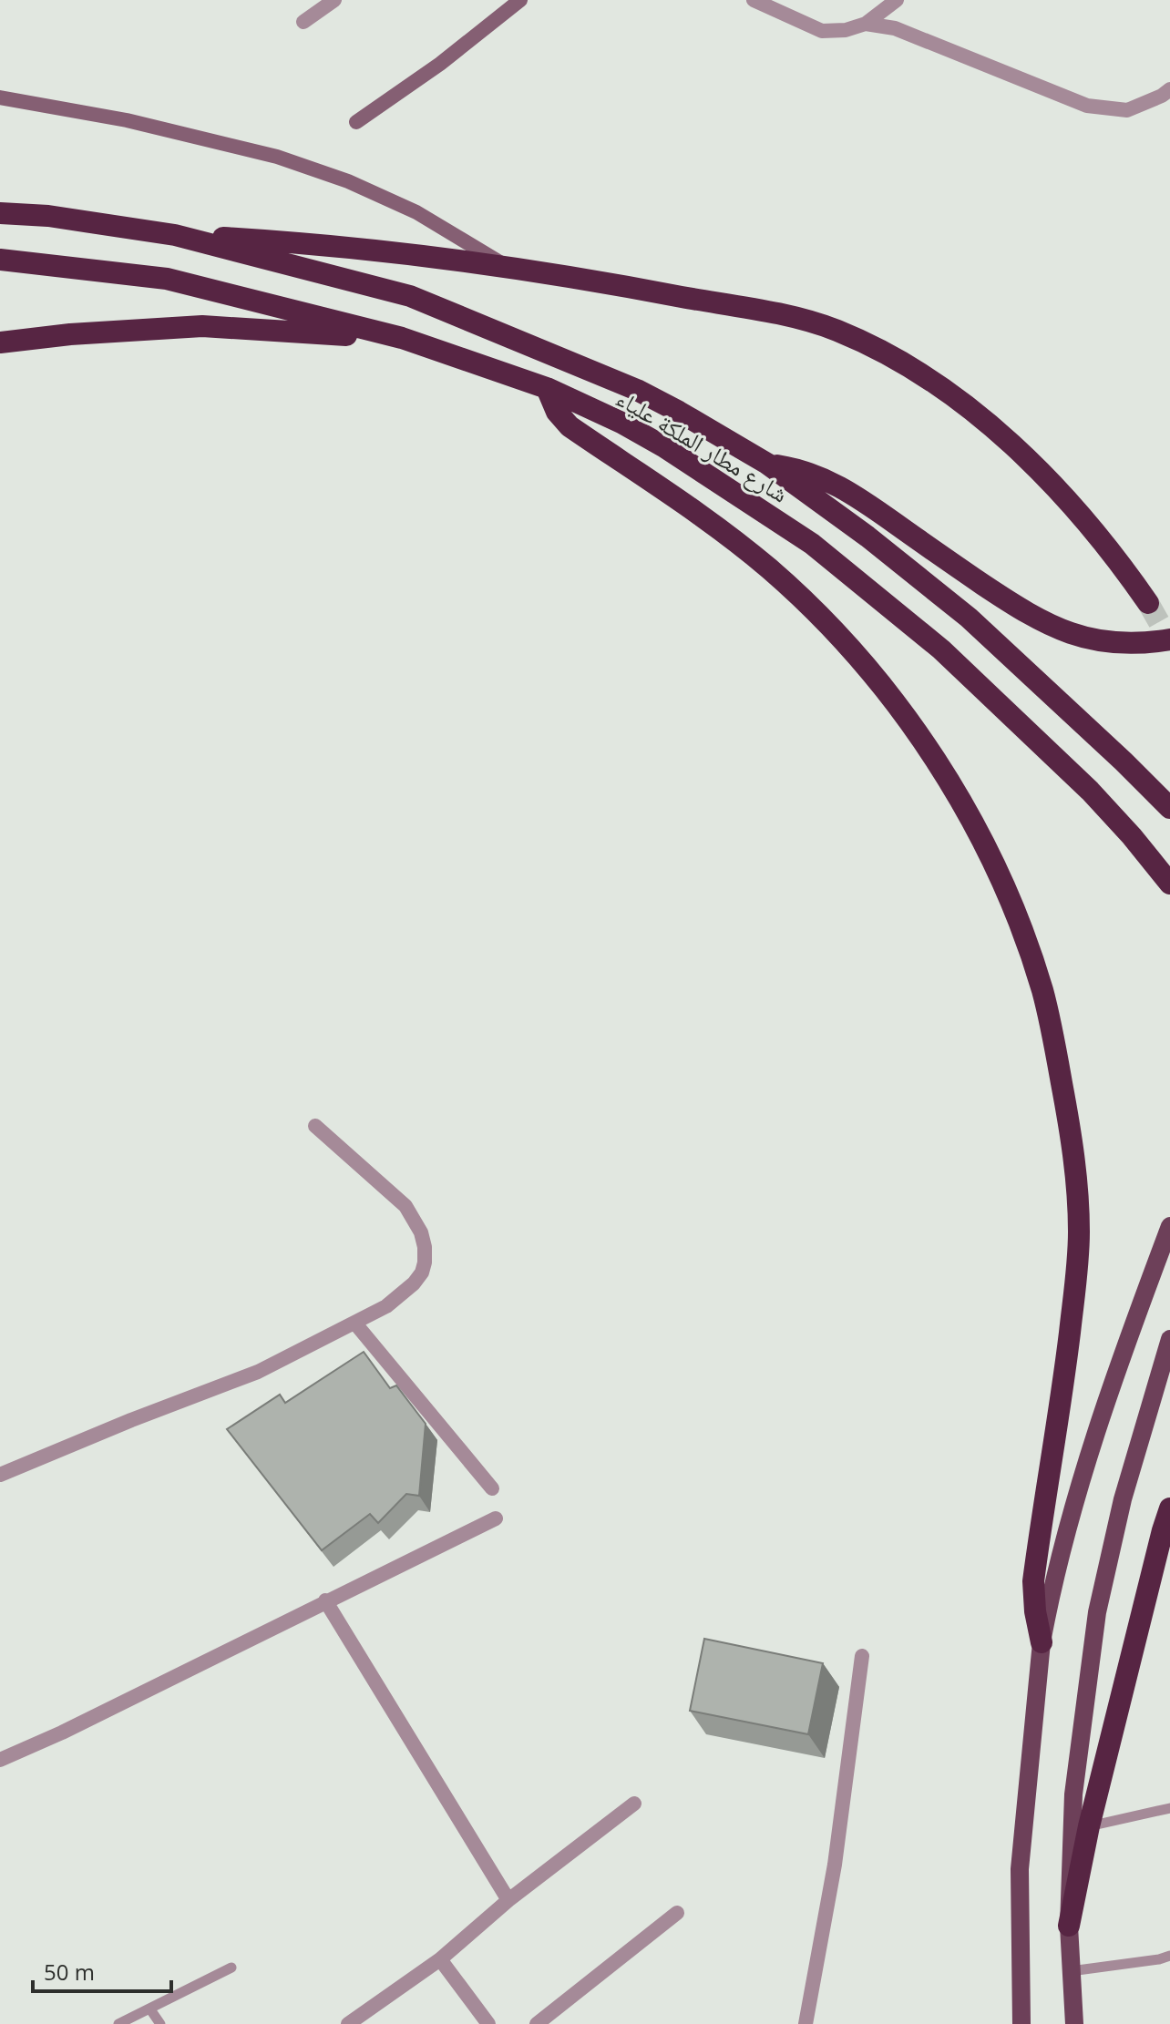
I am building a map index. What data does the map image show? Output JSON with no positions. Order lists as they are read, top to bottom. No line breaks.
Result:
{"streets":{"highway":["شارع مطار الملكة علياء"]},"scale_bar":"50 m"}
